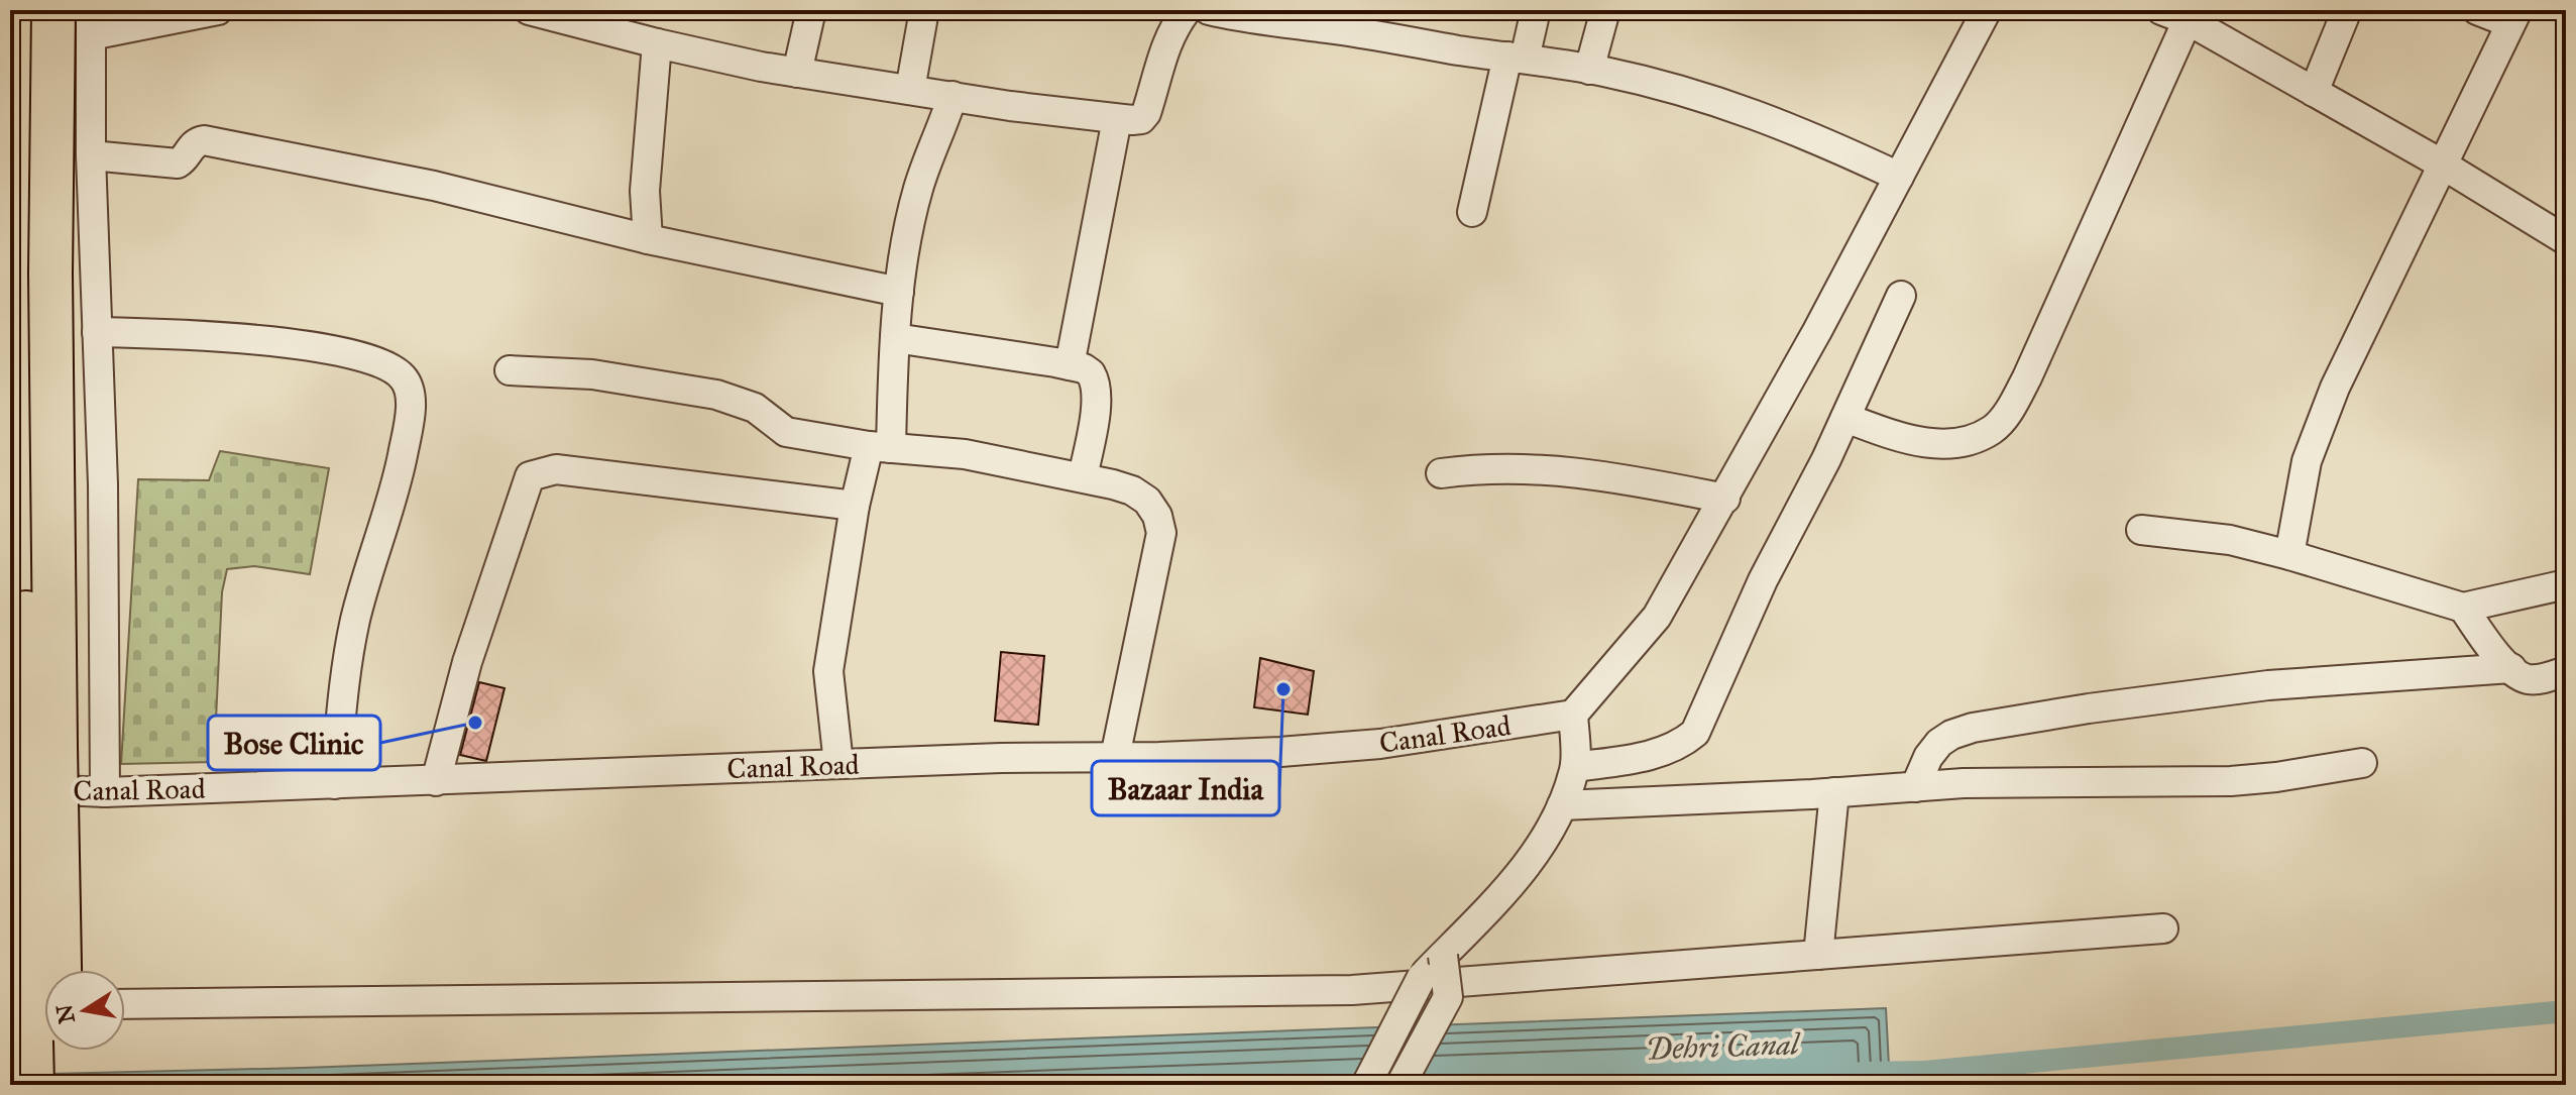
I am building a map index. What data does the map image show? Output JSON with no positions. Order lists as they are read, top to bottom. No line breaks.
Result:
{"streets":{"street":["Canal Road"]},"water":["Dehri Canal"],"places":["Bazaar India","Bose Clinic"],"north":"left"}
